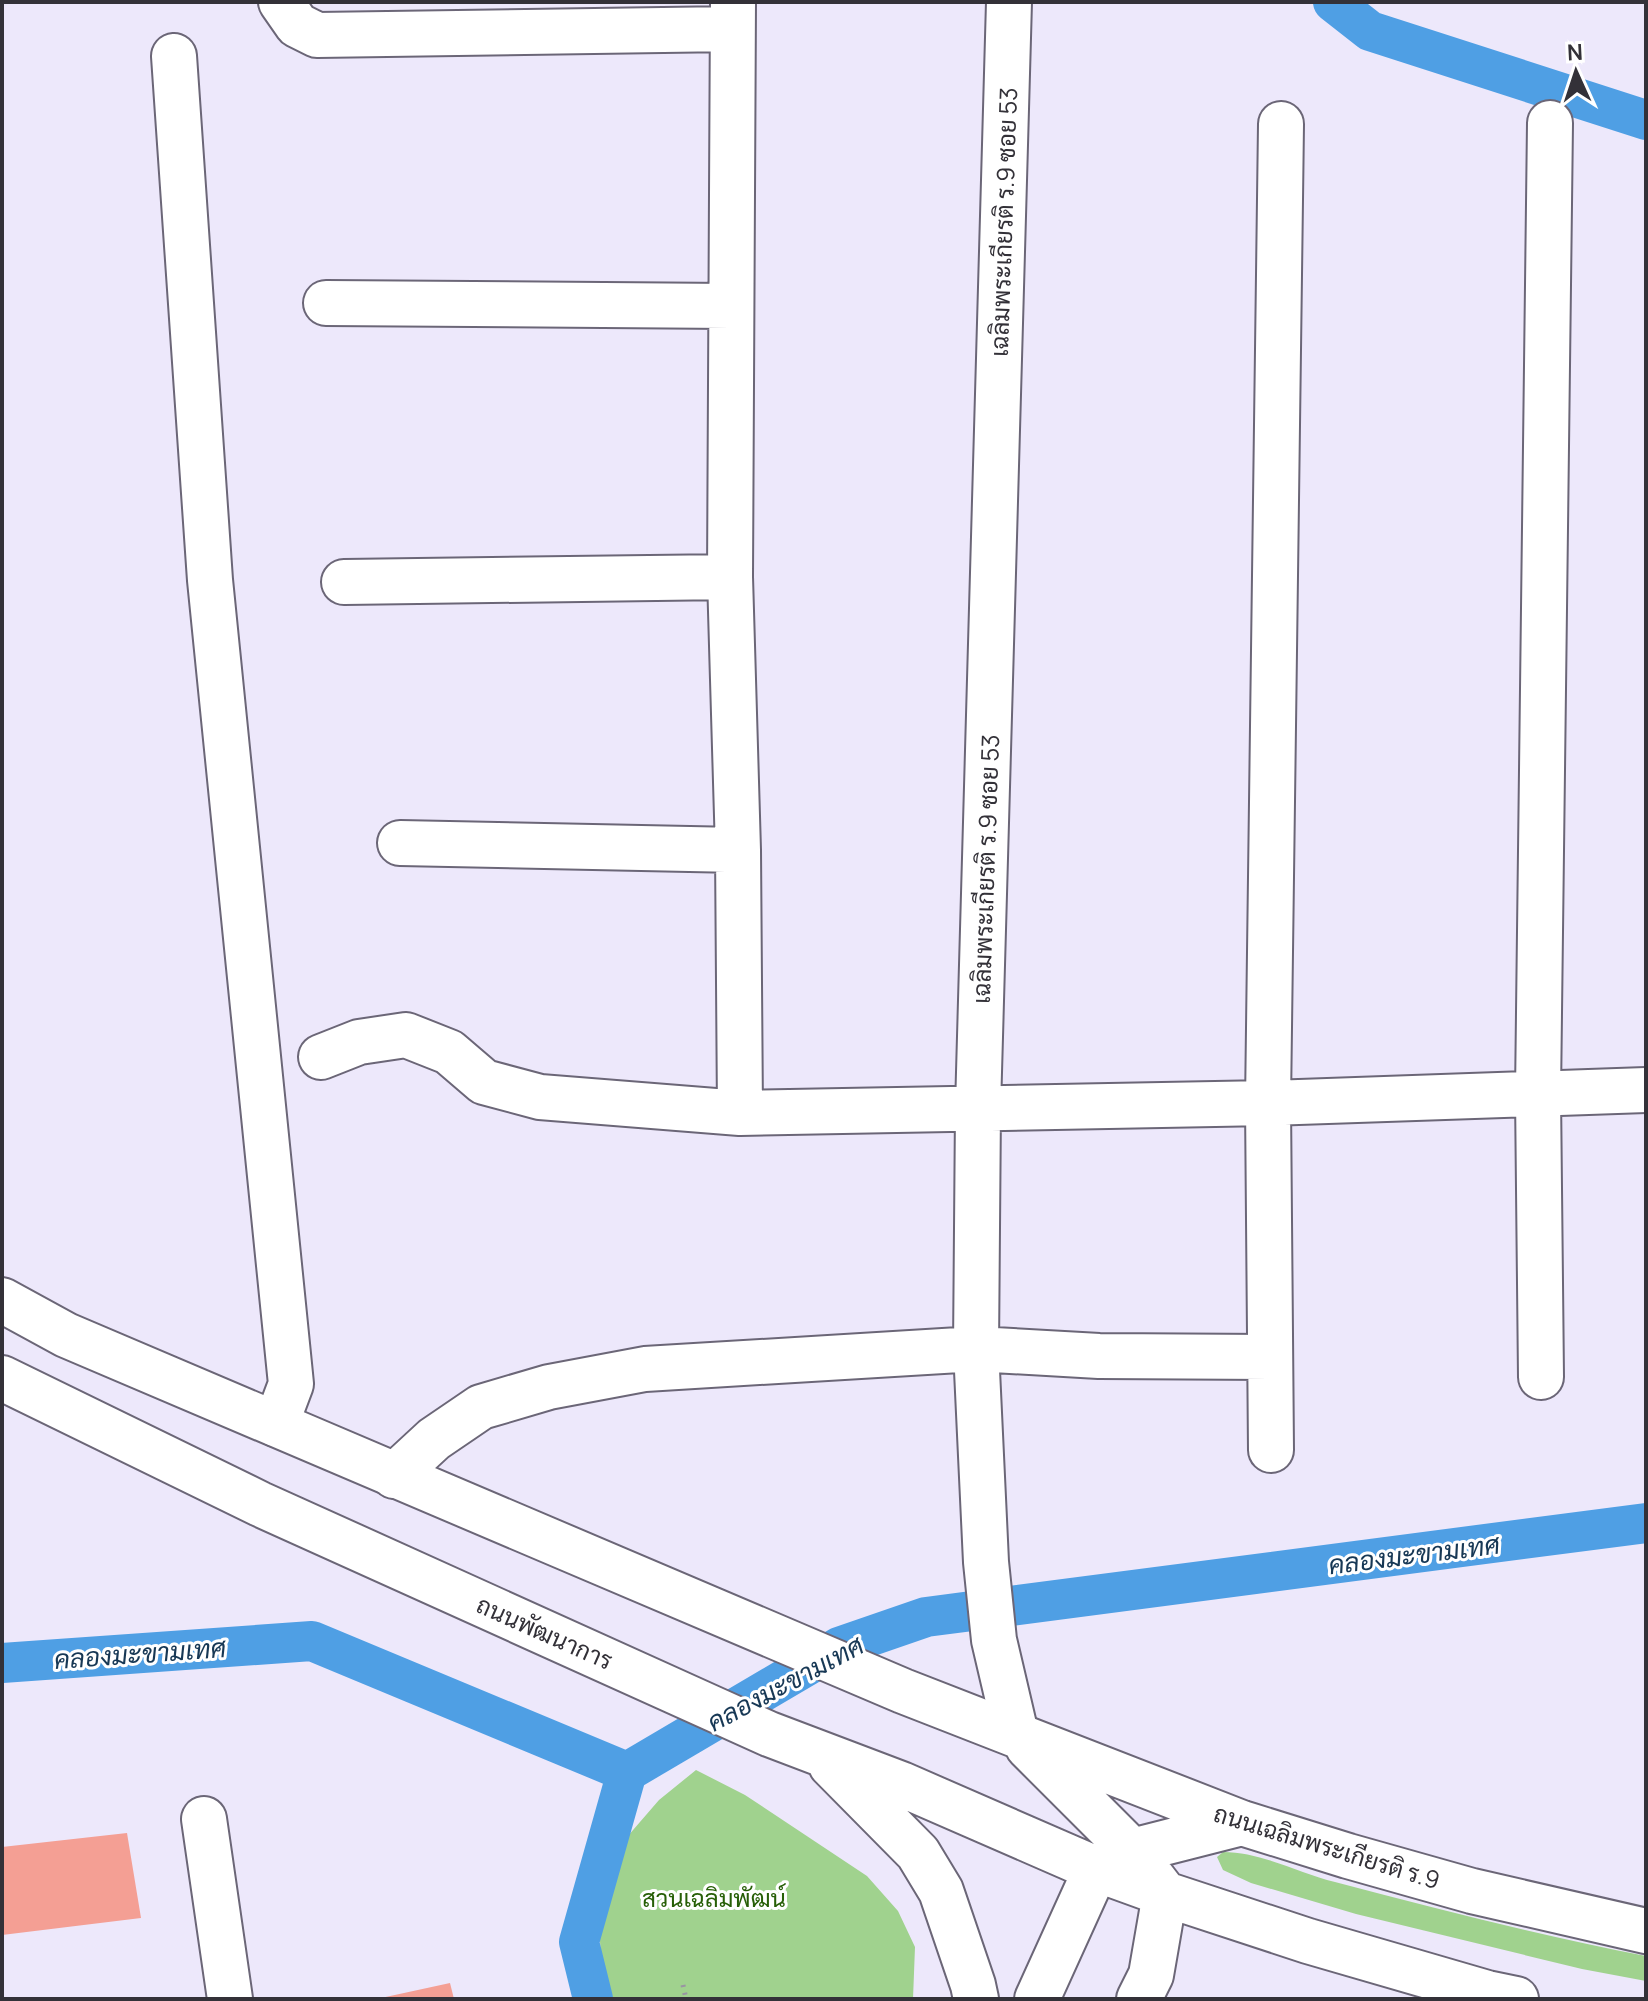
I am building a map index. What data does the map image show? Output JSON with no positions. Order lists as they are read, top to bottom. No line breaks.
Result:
{"streets":{"street":["เฉลิมพระเกียรติ ร.9 ซอย 53","ถนนพัฒนาการ","ถนนเฉลิมพระเกียรติ ร.9"]},"crossings":[["เฉลิมพระเกียรติ ร.9 ซอย 53","ถนนพัฒนาการ"],["เฉลิมพระเกียรติ ร.9 ซอย 53","ถนนเฉลิมพระเกียรติ ร.9"]],"water":["คลองมะขามเทศ"],"parks":["สวนเฉลิมพัฒน์"],"north":"top"}
